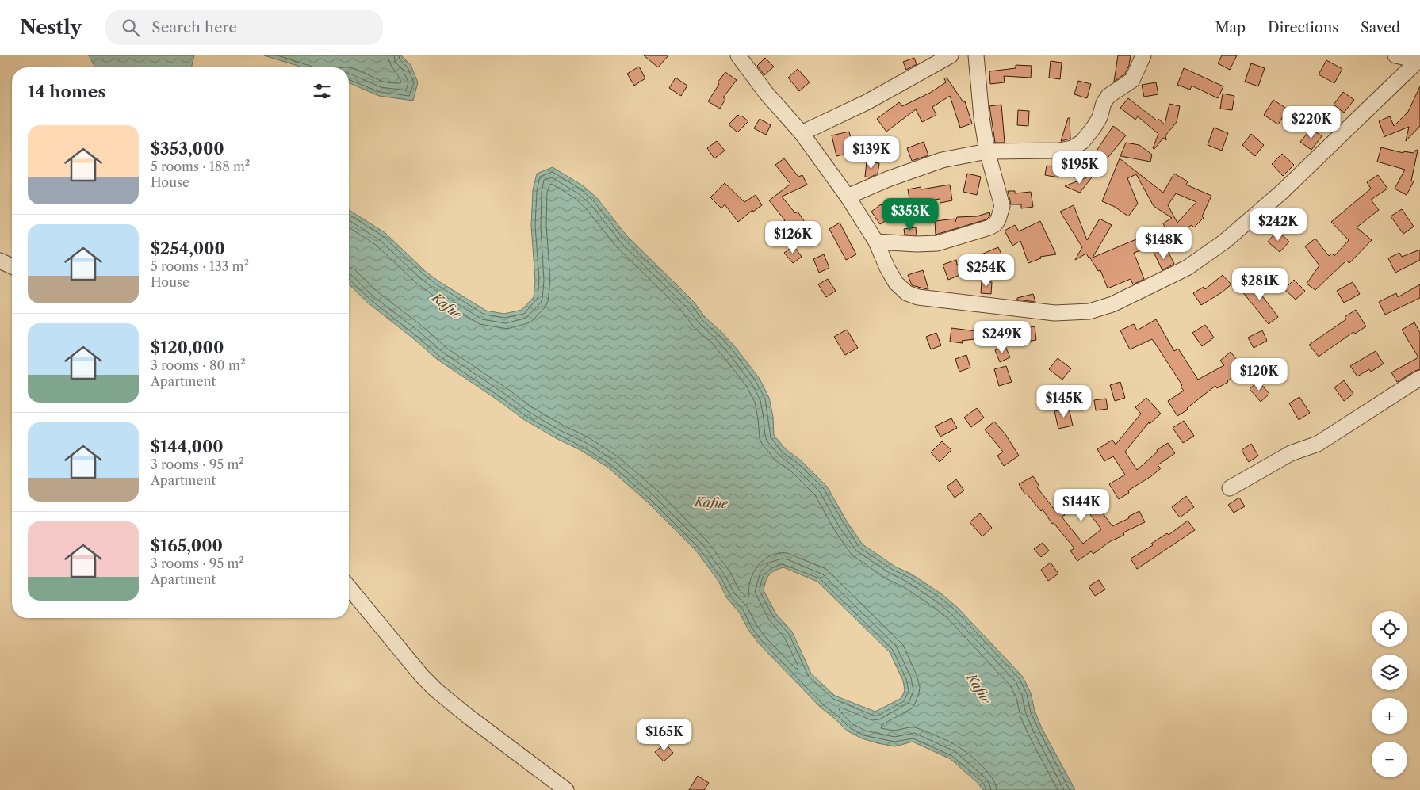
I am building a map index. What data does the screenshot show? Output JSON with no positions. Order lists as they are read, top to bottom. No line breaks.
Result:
{"water":["Kafue"],"page":{"header":"Nestly","search":"Search here","nav":["Map","Directions","Saved"],"heading":"14 homes","price":["$220K","$139K","$195K","$353K","$242K","$126K","$148K","$254K","$281K","$249K","$120K","$145K","$144K","$165K"],"list":[{"name":"$353,000","note":"5 rooms · 188 m² · House"},{"name":"$254,000","note":"5 rooms · 133 m² · House"},{"name":"$120,000","note":"3 rooms · 80 m² · Apartment"},{"name":"$144,000","note":"3 rooms · 95 m² · Apartment"},{"name":"$165,000","note":"3 rooms · 95 m² · Apartment"}],"map_buttons":["+","−"]}}
